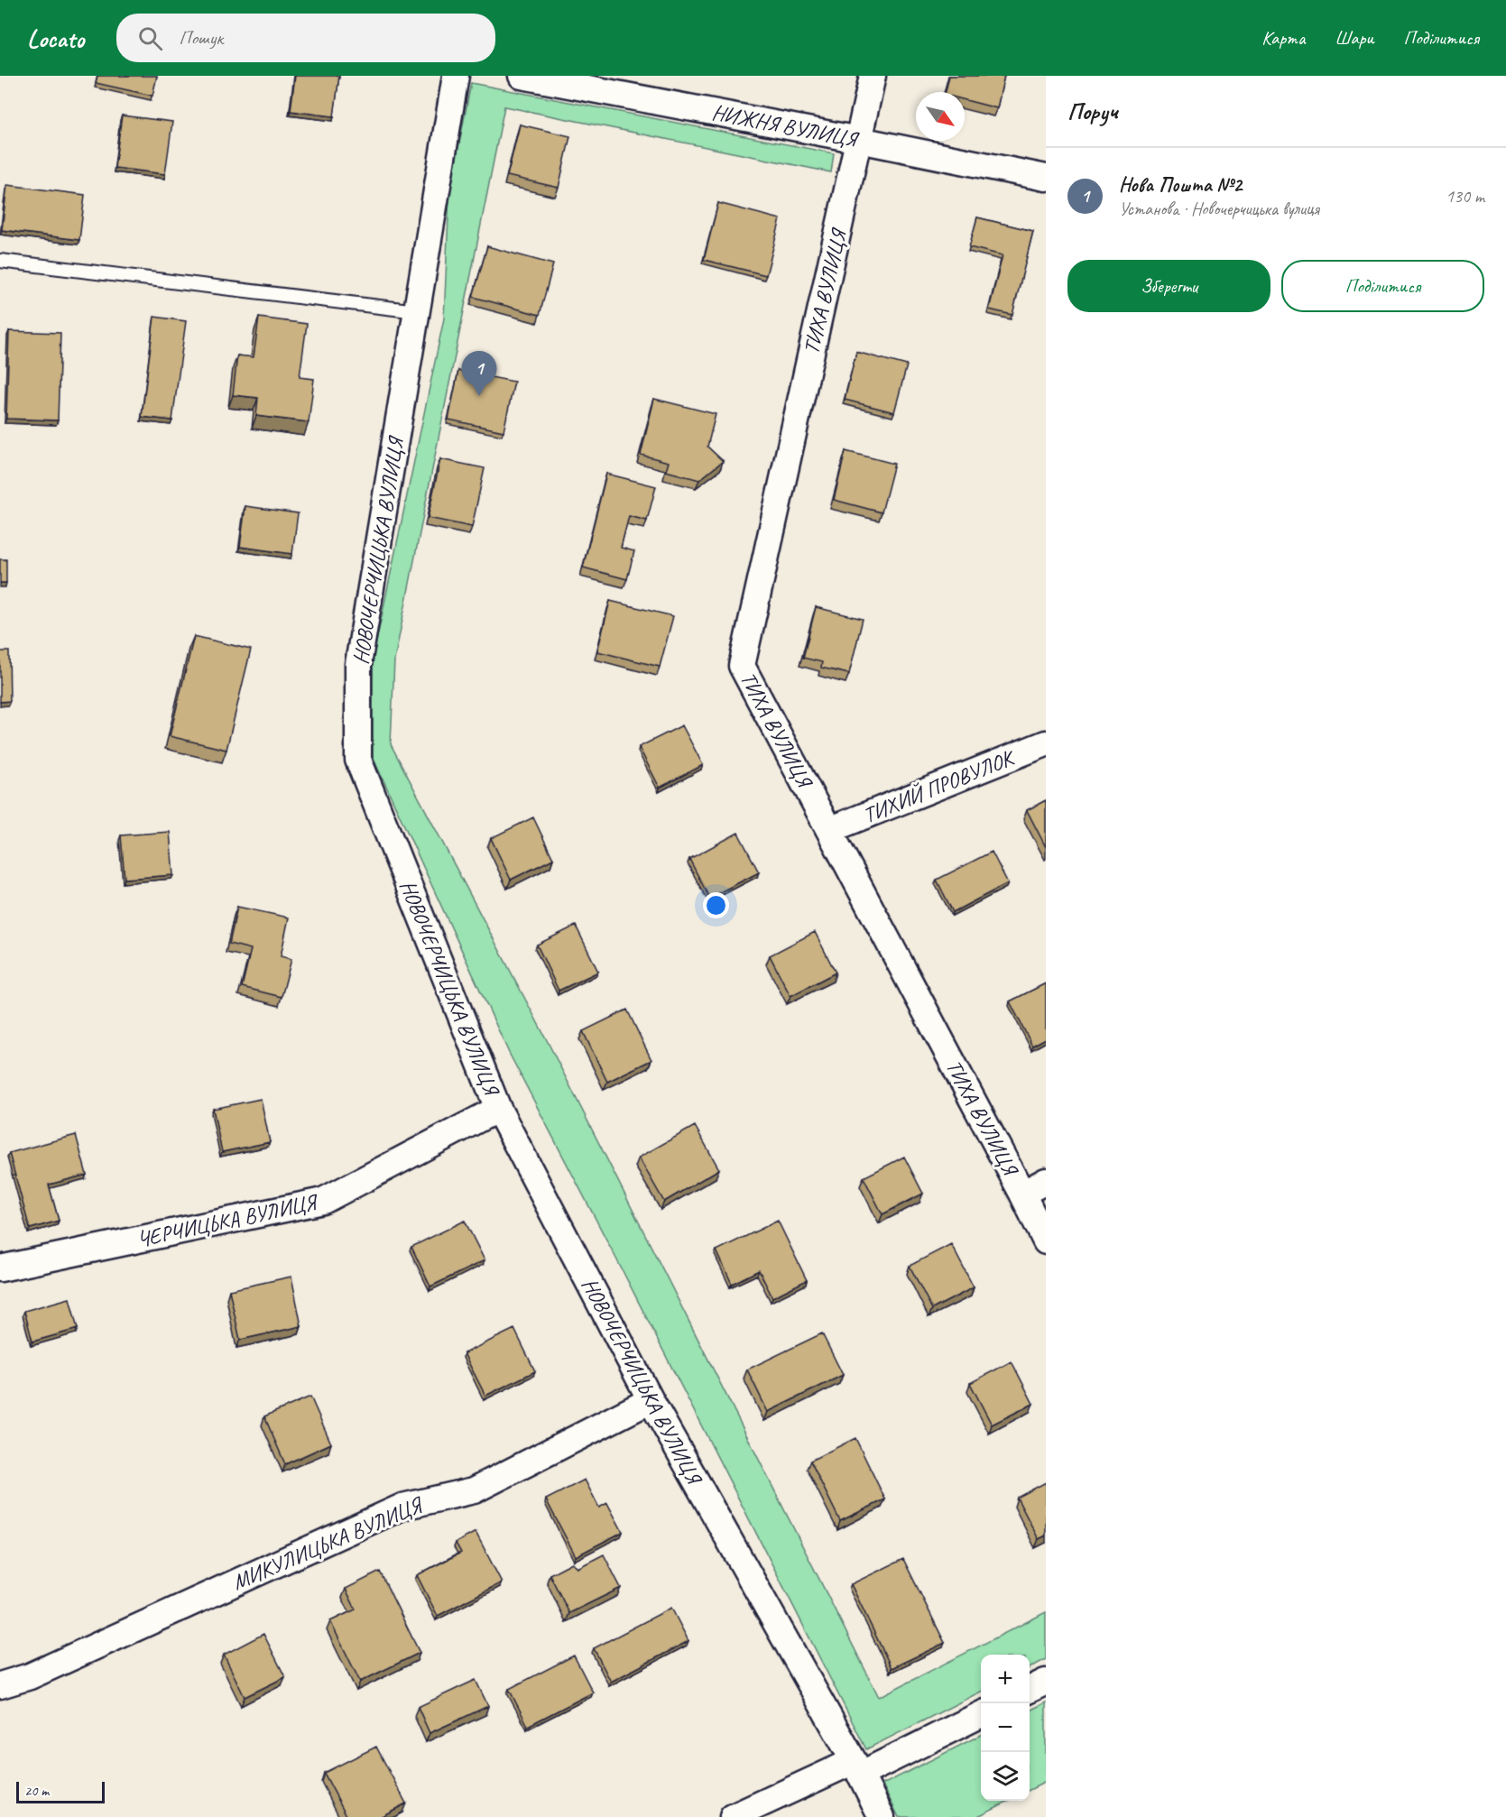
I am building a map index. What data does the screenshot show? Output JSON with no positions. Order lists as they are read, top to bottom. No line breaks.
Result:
{"streets":{"street":["НИЖНЯ ВУЛИЦЯ","ТИХА ВУЛИЦЯ","НОВОЧЕРЧИЦЬКА ВУЛИЦЯ","ТИХИЙ ПРОВУЛОК","ЧЕРЧИЦЬКА ВУЛИЦЯ","МИКУЛИЦЬКА ВУЛИЦЯ"]},"crossings":[["НИЖНЯ ВУЛИЦЯ","ТИХА ВУЛИЦЯ"],["ТИХА ВУЛИЦЯ","ТИХИЙ ПРОВУЛОК"],["НОВОЧЕРЧИЦЬКА ВУЛИЦЯ","ЧЕРЧИЦЬКА ВУЛИЦЯ"],["НОВОЧЕРЧИЦЬКА ВУЛИЦЯ","МИКУЛИЦЬКА ВУЛИЦЯ"]],"scale_bar":"20 m","north":"bottom right","page":{"header":"Locato","search":"Пошук","nav":["Карта","Шари","Поділитися"],"heading":"Поруч","list":[{"mark":"1","name":"Нова Пошта №2","note":"Установа · Новочерчицька вулиця","value":"130 m"}],"buttons":["Зберегти","Поділитися"],"pins":"1","map_buttons":["+","−"],"scale":"20 m"}}
